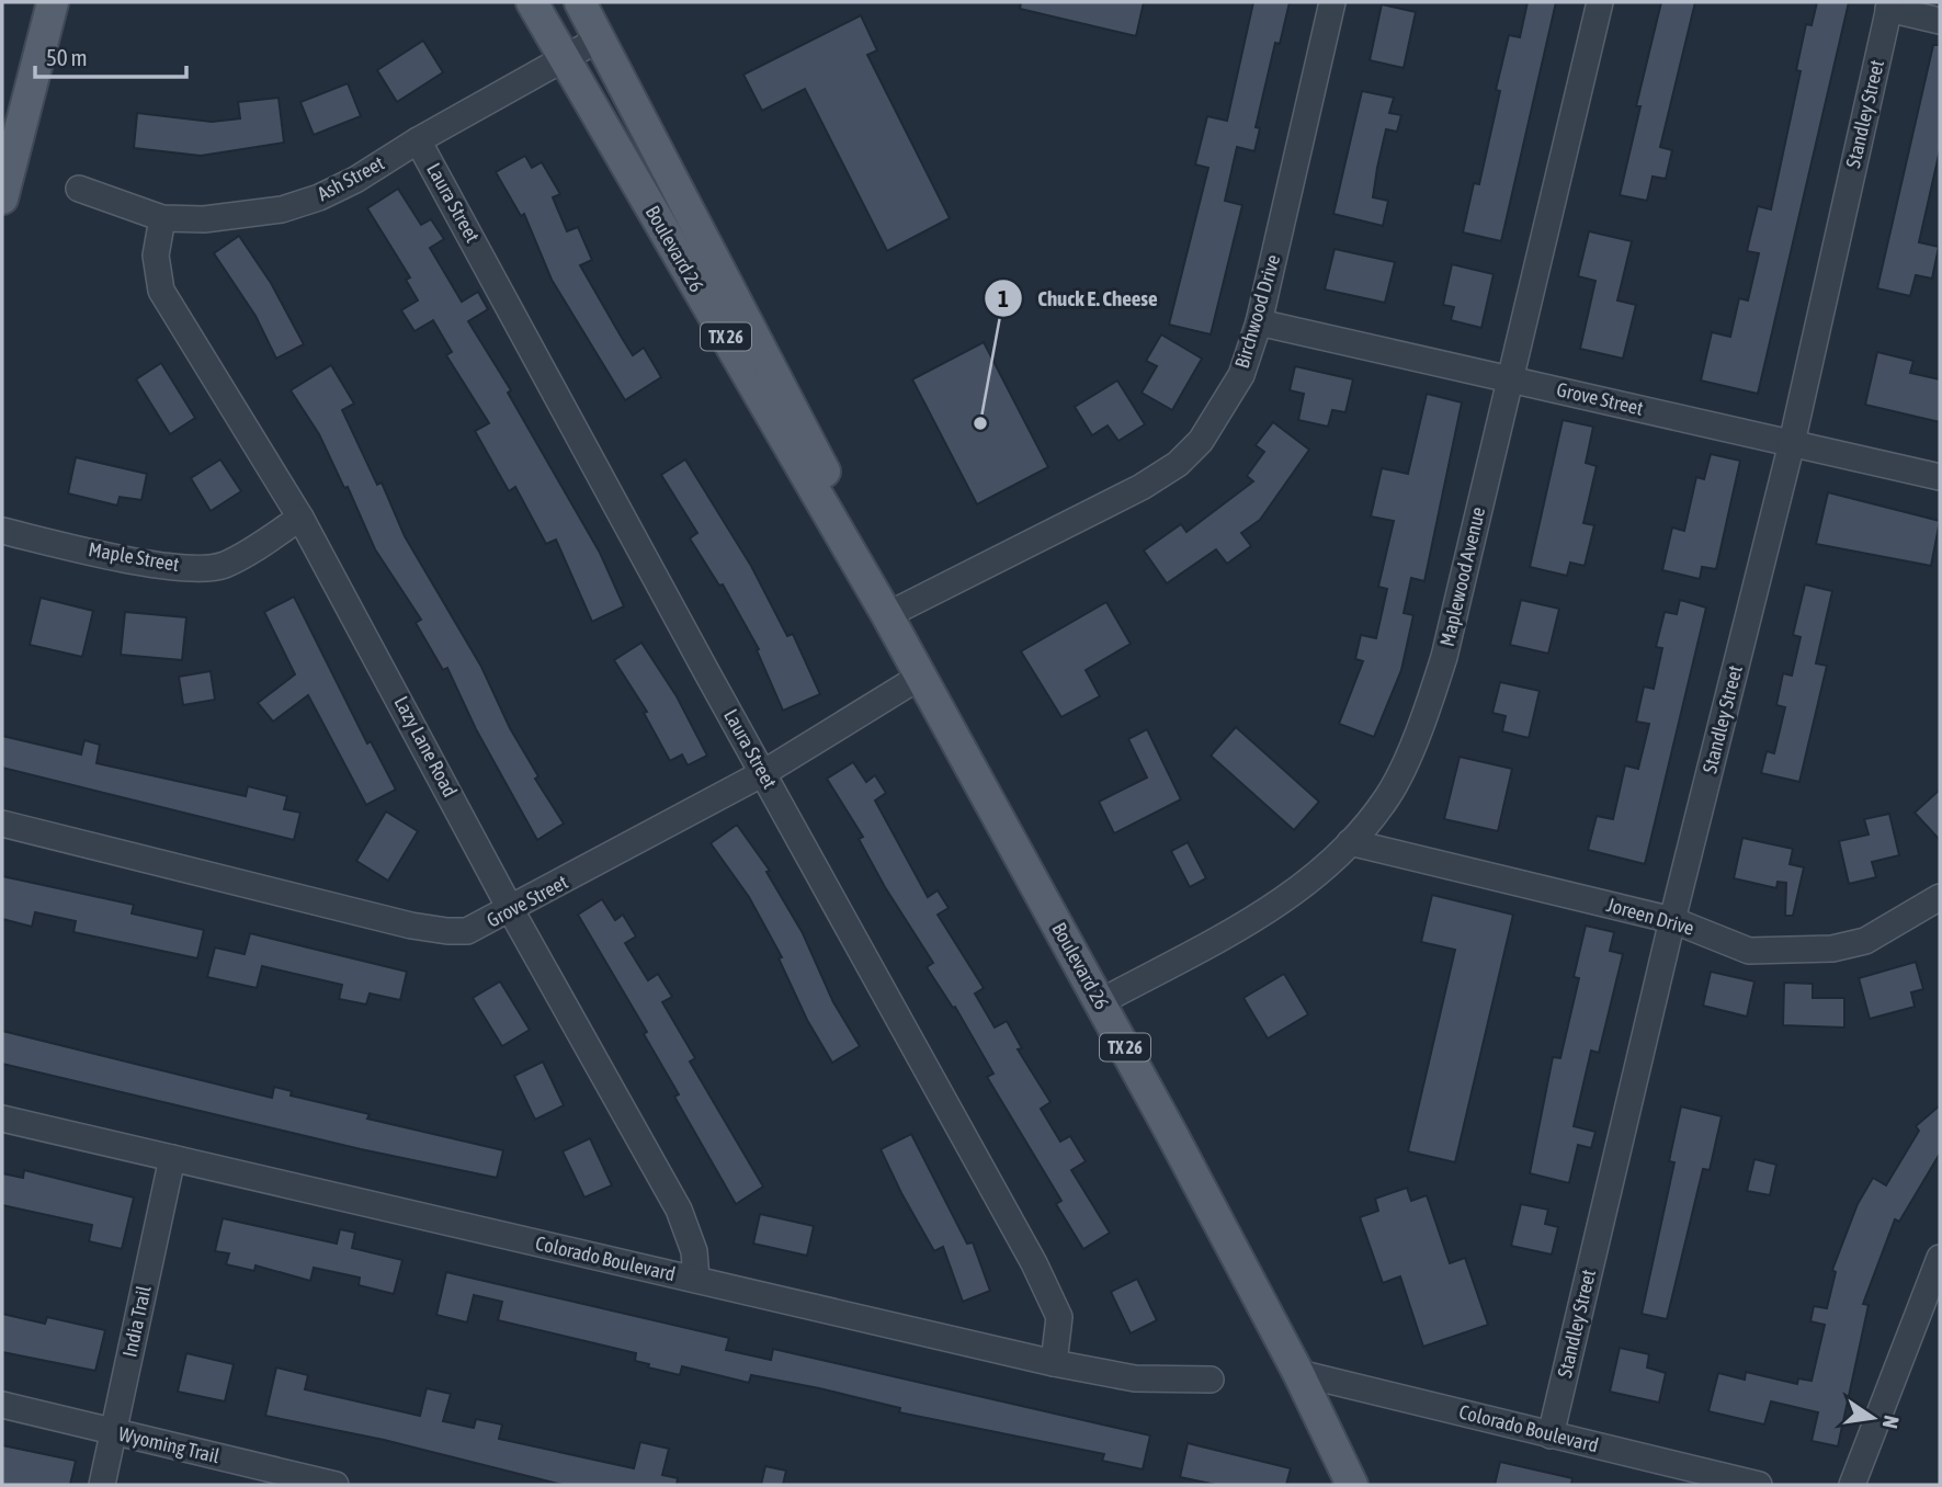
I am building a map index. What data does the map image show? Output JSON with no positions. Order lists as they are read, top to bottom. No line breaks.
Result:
{"streets":{"main road":["Boulevard 26","TX 26"],"street":["Standley Street","Ash Street","Laura Street","Birchwood Drive","Grove Street","Maple Street","Maplewood Avenue","Lazy Lane Road","Joreen Drive","Colorado Boulevard","India Trail","Wyoming Trail"]},"crossings":[["Standley Street","Grove Street"],["Standley Street","Joreen Drive"],["Standley Street","Colorado Boulevard"],["Ash Street","Laura Street"],["Ash Street","Boulevard 26"],["Ash Street","Lazy Lane Road"],["Laura Street","Grove Street"],["Laura Street","Colorado Boulevard"],["Boulevard 26","Birchwood Drive"],["Boulevard 26","Grove Street"],["Boulevard 26","Maplewood Avenue"],["Boulevard 26","Colorado Boulevard"],["Birchwood Drive","Grove Street"],["Grove Street","Maplewood Avenue"],["Grove Street","Lazy Lane Road"],["Maple Street","Lazy Lane Road"],["Maplewood Avenue","Joreen Drive"],["Lazy Lane Road","Colorado Boulevard"],["Colorado Boulevard","India Trail"],["India Trail","Wyoming Trail"]],"places":["Chuck E. Cheese"],"scale_bar":"50 m","north":"right"}
